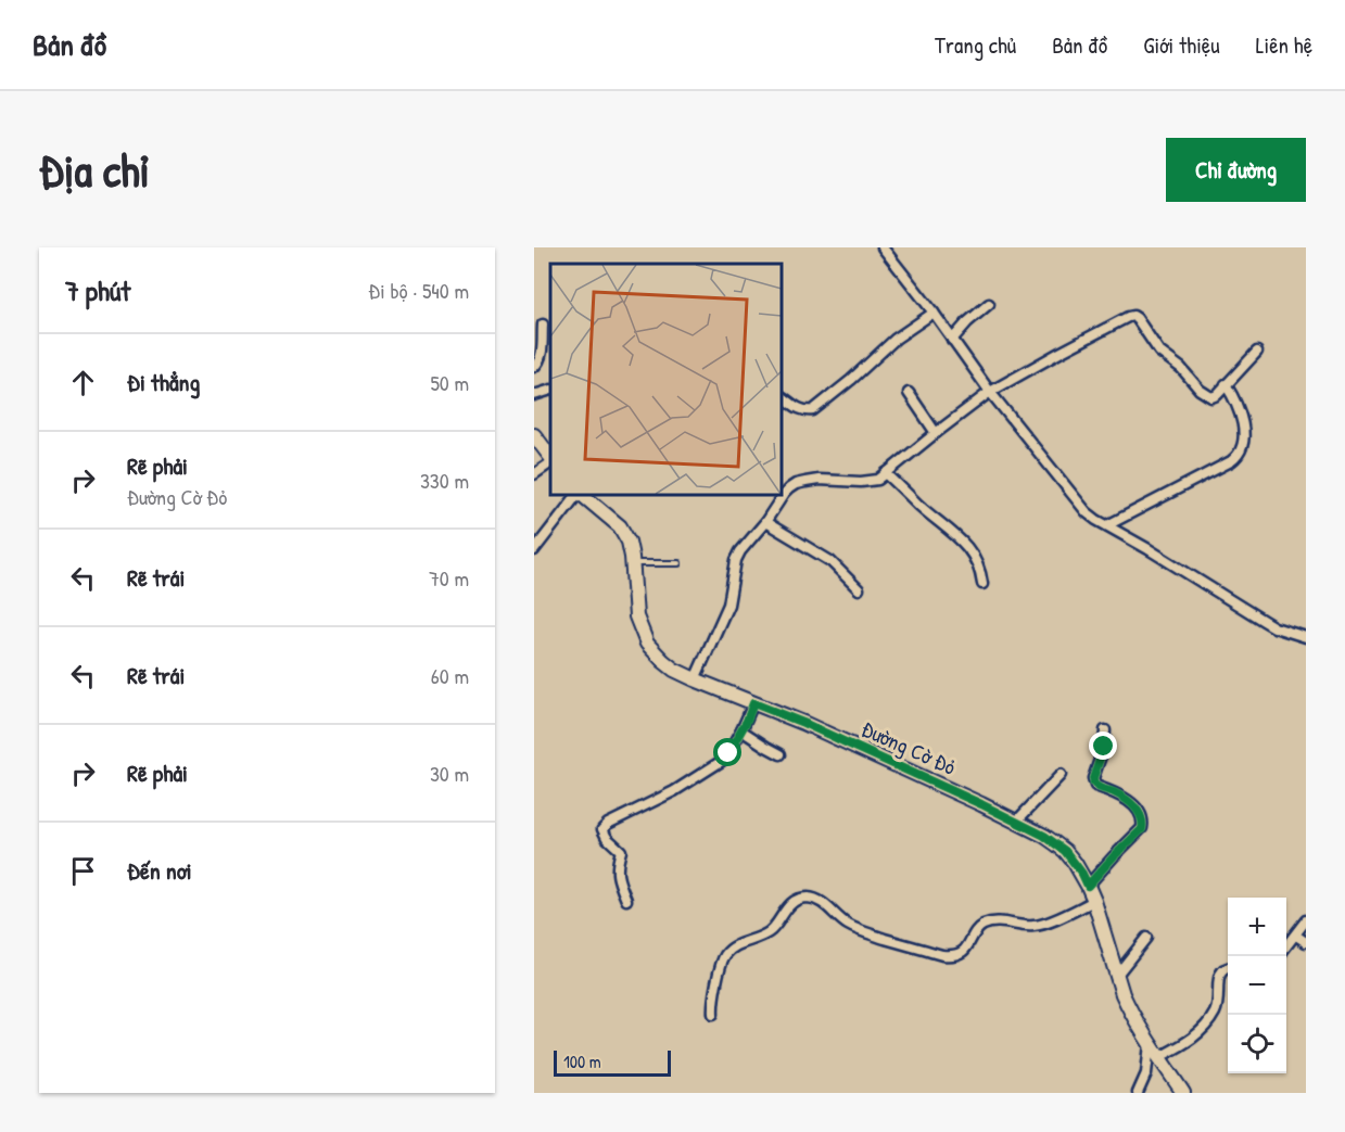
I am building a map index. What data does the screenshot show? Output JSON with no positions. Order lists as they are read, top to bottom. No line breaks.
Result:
{"streets":{"main road":["Đường Cờ Đỏ"]},"scale_bar":"100 m","page":{"header":"Bản đồ","nav":["Trang chủ","Bản đồ","Giới thiệu","Liên hệ"],"buttons":"Chỉ đường","title":"Địa chỉ","heading":["7 phút","Đi bộ · 540 m"],"list":[["Đi thẳng","50 m"],["Rẽ phải","Đường Cờ Đỏ","330 m"],["Rẽ trái","70 m"],["Rẽ trái","60 m"],["Rẽ phải","30 m"],"Đến nơi"],"map_buttons":["+","−"],"scale":"100 m"}}
